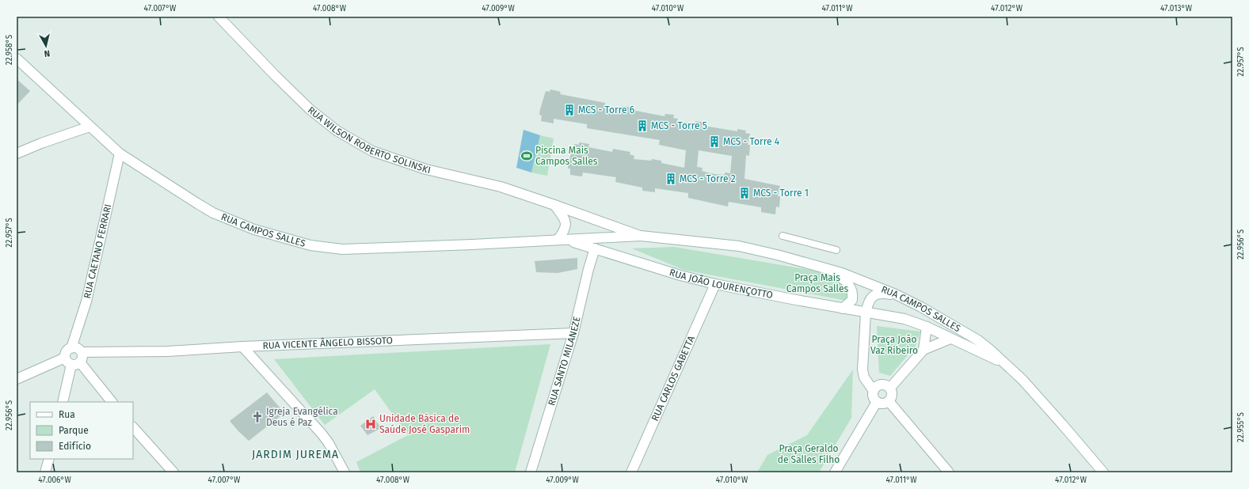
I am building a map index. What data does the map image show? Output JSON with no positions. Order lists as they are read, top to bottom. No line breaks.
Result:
{"streets":{"street":["RUA WILSON ROBERTO SOLINSKI","RUA CAMPOS SALLES","RUA CAETANO FERRARI","RUA JOÃO LOURENÇOTTO","RUA VICENTE ÂNGELO BISSOTO","RUA SANTO MILANEZE","RUA CARLOS GABETTA"]},"crossings":[["RUA WILSON ROBERTO SOLINSKI","RUA CAMPOS SALLES"],["RUA CAMPOS SALLES","RUA CAETANO FERRARI"],["RUA CAMPOS SALLES","RUA JOÃO LOURENÇOTTO"],["RUA CAMPOS SALLES","RUA SANTO MILANEZE"],["RUA JOÃO LOURENÇOTTO","RUA SANTO MILANEZE"],["RUA JOÃO LOURENÇOTTO","RUA CARLOS GABETTA"],["RUA VICENTE ÂNGELO BISSOTO","RUA SANTO MILANEZE"]],"districts":["JARDIM JUREMA"],"parks":["Praça Mais Campos Salles","Praça João Vaz Ribeiro","Praça Geraldo de Salles Filho"],"places":{"building":["MCS - Torre 6","MCS - Torre 5","MCS - Torre 4","MCS - Torre 2","MCS - Torre 1"],"sports":["Piscina Mais Campos Salles"],"church":["Igreja Evangélica Deus é Paz"],"hospital":["Unidade Básica de Saúde José Gasparim"]},"legend":["Rua","Parque","Edifício"],"north":"bottom","coordinates":["47.007°W","47.008°W","47.009°W","47.010°W","47.011°W","47.012°W","47.013°W","22.958°S","22.957°S","22.956°S","22.955°S","47.006°W"]}
